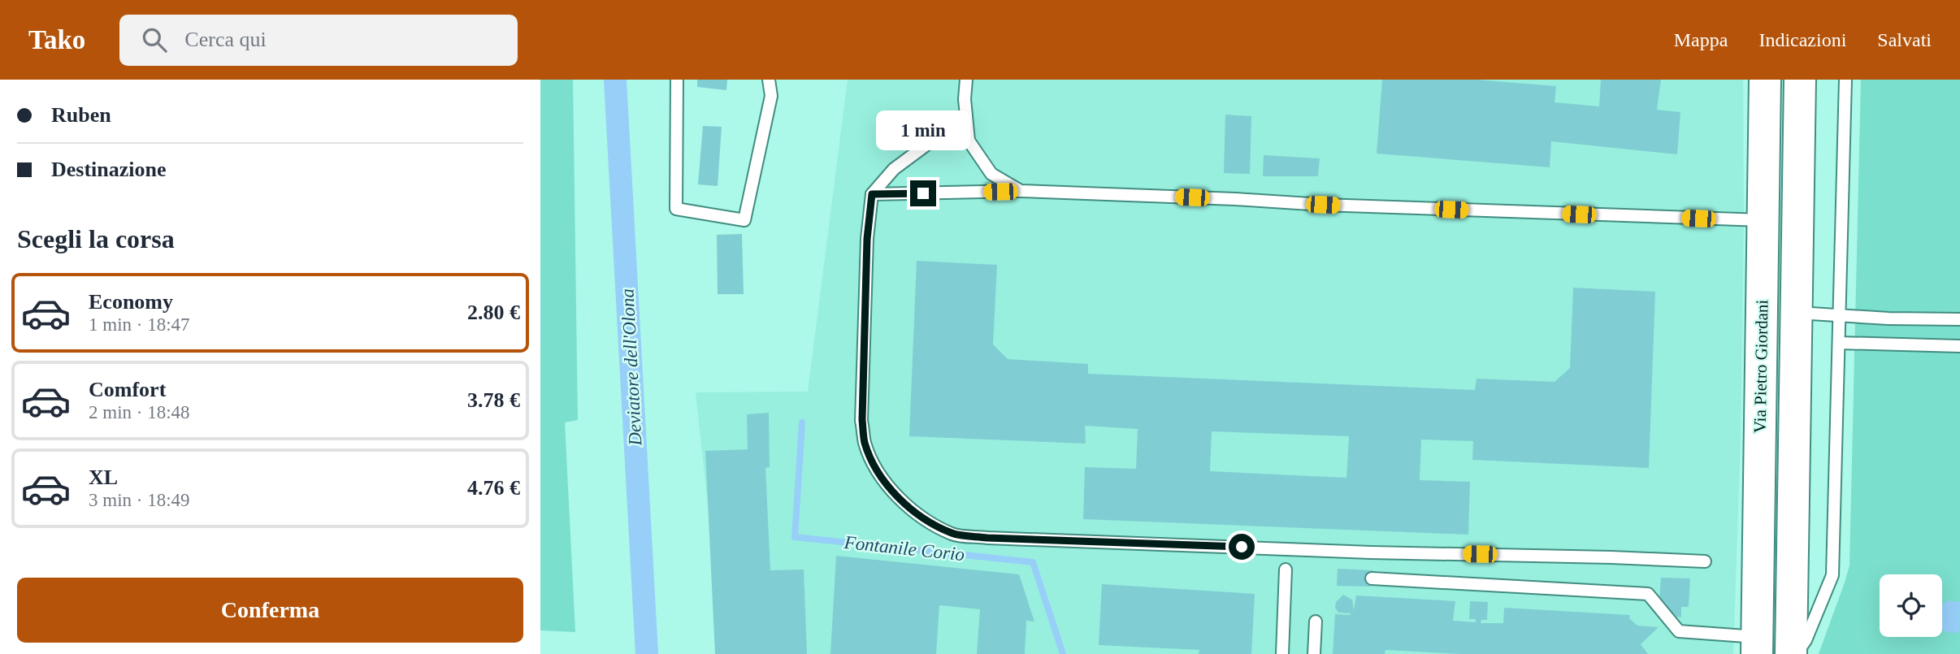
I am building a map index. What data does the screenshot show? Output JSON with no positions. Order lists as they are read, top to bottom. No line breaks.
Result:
{"streets":{"main road":["Via Pietro Giordani"]},"water":["Deviatore dell'Olona","Fontanile Corio"],"page":{"header":"Tako","search":"Cerca qui","nav":["Mappa","Indicazioni","Salvati"],"banner":["Ruben","Destinazione"],"bubble":"1 min","heading":"Scegli la corsa","list":[{"name":"Economy","note":"1 min · 18:47","value":"2.80 €"},{"name":"Comfort","note":"2 min · 18:48","value":"3.78 €"},{"name":"XL","note":"3 min · 18:49","value":"4.76 €"}],"buttons":"Conferma"}}
